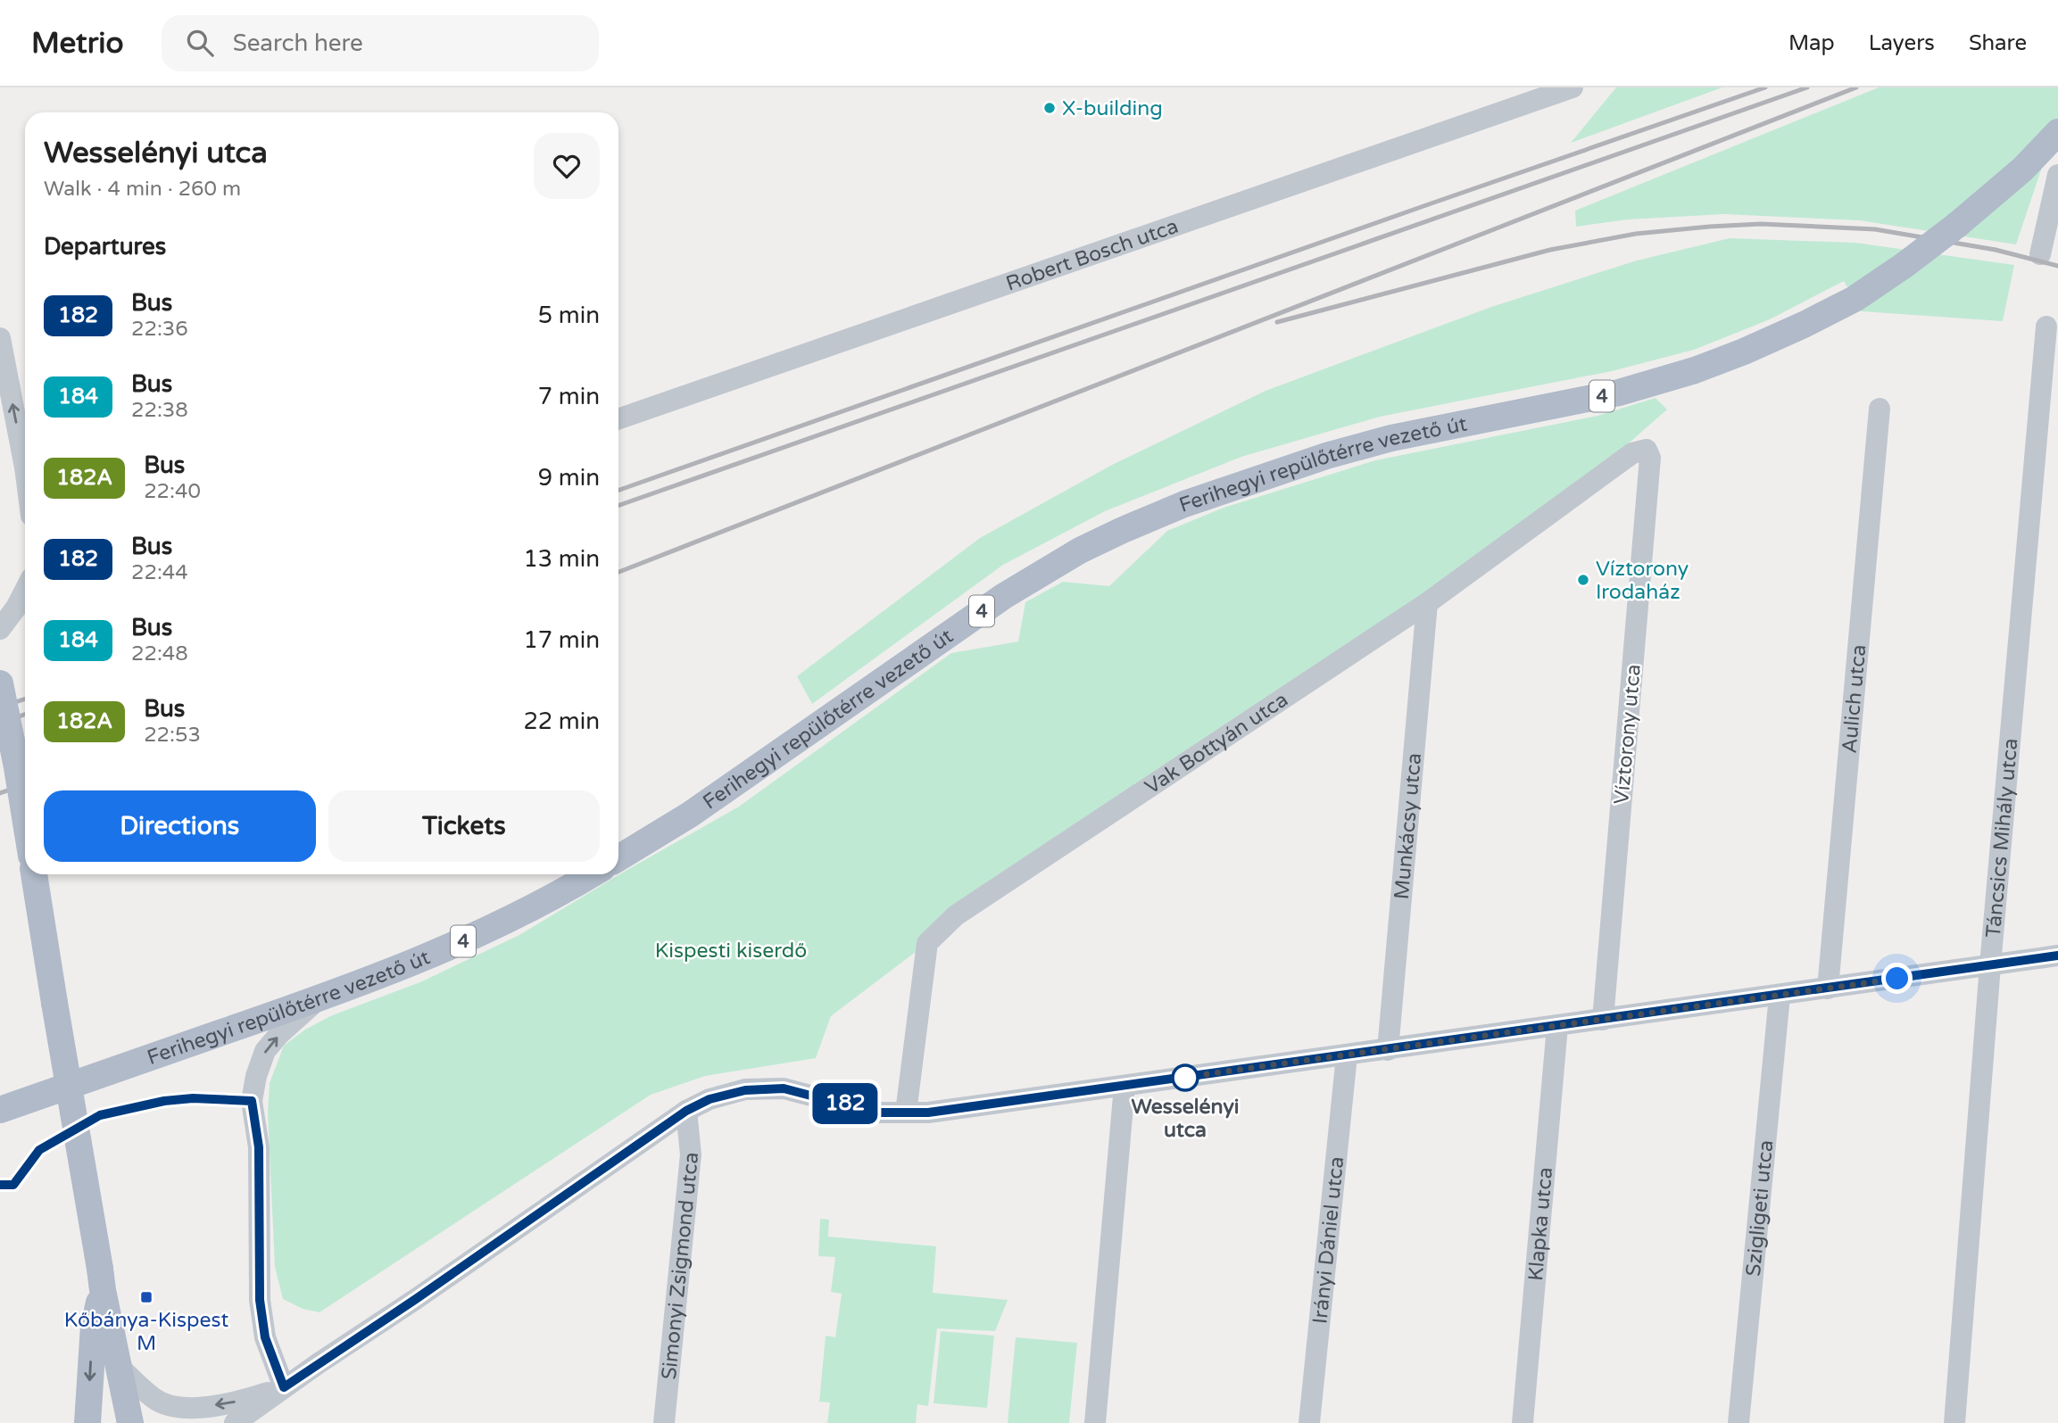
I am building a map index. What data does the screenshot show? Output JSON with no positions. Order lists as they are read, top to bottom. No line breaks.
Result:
{"streets":{"main road":["4","Ferihegyi repülőtérre vezető út"],"street":["Robert Bosch utca","Aulich utca","Víztorony utca","Vak Bottyán utca","Munkácsy utca","Táncsics Mihály utca","Szigligeti utca","Klapka utca","Irányi Dániel utca","Simonyi Zsigmond utca"]},"crossings":[["Víztorony utca","Vak Bottyán utca"],["Vak Bottyán utca","Munkácsy utca"]],"parks":["Kispesti kiserdő"],"places":{"other":["X-building","Víztorony Irodaház","Wesselényi utca"],"transit":["Kőbánya-Kispest M"]},"lines":["bus line 182"],"page":{"header":"Metrio","search":"Search here","nav":["Map","Layers","Share"],"on_map":"182","heading":[["Wesselényi utca","Walk · 4 min · 260 m"],"Departures"],"list":[{"mark":"182","name":"Bus","note":"22:36","value":"5 min"},{"mark":"184","name":"Bus","note":"22:38","value":"7 min"},{"mark":"182A","name":"Bus","note":"22:40","value":"9 min"},{"mark":"182","name":"Bus","note":"22:44","value":"13 min"},{"mark":"184","name":"Bus","note":"22:48","value":"17 min"},{"mark":"182A","name":"Bus","note":"22:53","value":"22 min"}],"buttons":["Directions","Tickets"]}}
